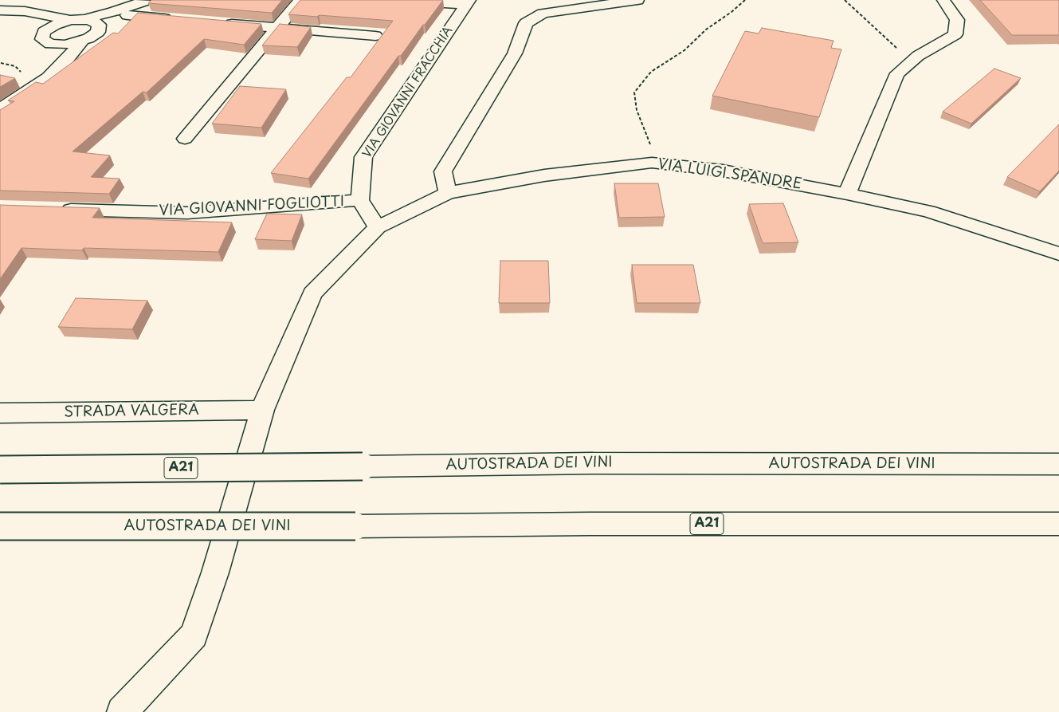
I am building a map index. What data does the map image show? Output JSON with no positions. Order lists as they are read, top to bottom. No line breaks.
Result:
{"streets":{"main road":["VIA GIOVANNI FRACCHIA","VIA LUIGI SPANDRE","VIA GIOVANNI FOGLIOTTI","STRADA VALGERA","AUTOSTRADA DEI VINI","A21"]},"crossings":[["VIA GIOVANNI FRACCHIA","VIA GIOVANNI FOGLIOTTI"],["VIA LUIGI SPANDRE","STRADA VALGERA"]]}
